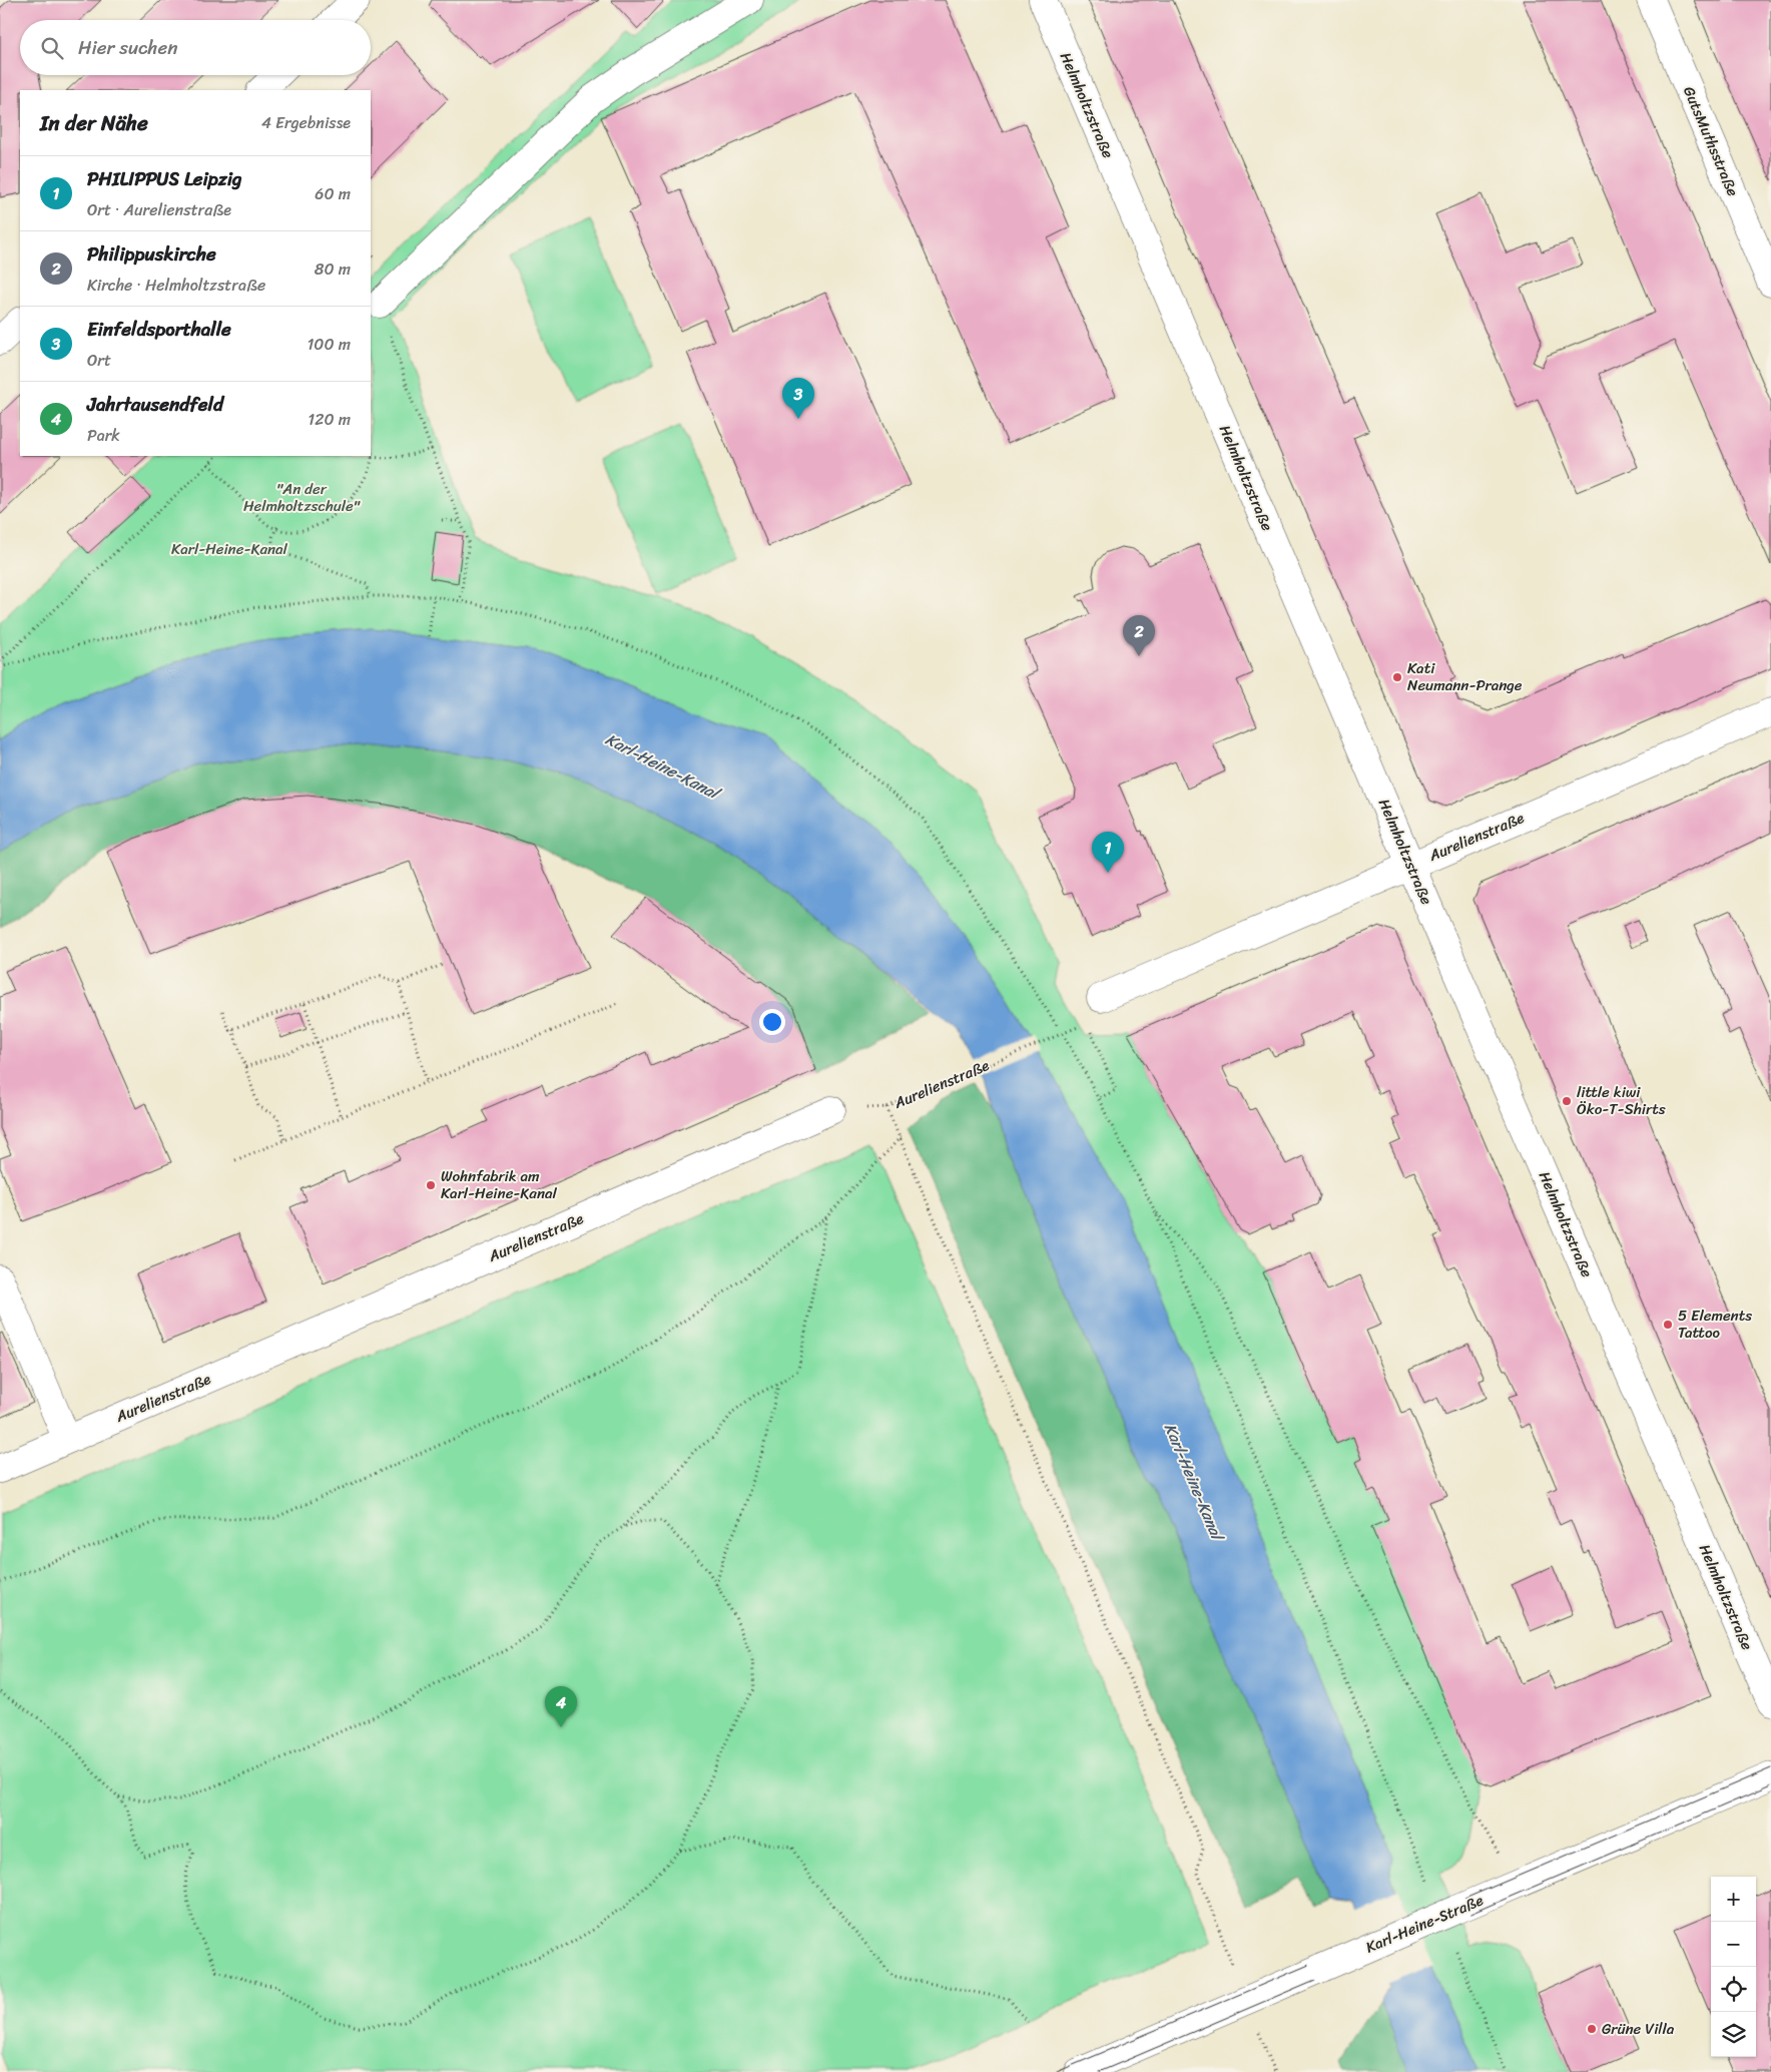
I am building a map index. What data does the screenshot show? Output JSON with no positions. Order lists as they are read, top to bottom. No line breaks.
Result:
{"streets":{"street":["Helmholtzstraße","GutsMuthsstraße","Aurelienstraße","Karl-Heine-Straße"]},"crossings":[["Helmholtzstraße","Aurelienstraße"]],"water":["Karl-Heine-Kanal"],"parks":["\"An der Helmholtzschule\"","Karl-Heine-Kanal"],"places":["Kati Neumann-Prange","little kiwi Öko-T-Shirts","Wohnfabrik am Karl-Heine-Kanal","5 Elements Tattoo","Grüne Villa"],"page":{"search":"Hier suchen","heading":["In der Nähe","4 Ergebnisse"],"list":[{"mark":"1","name":"PHILIPPUS Leipzig","note":"Ort · Aurelienstraße","value":"60 m"},{"mark":"2","name":"Philippuskirche","note":"Kirche · Helmholtzstraße","value":"80 m"},{"mark":"3","name":"Einfeldsporthalle","note":"Ort","value":"100 m"},{"mark":"4","name":"Jahrtausendfeld","note":"Park","value":"120 m"}],"pins":["3","2","1","4"],"map_buttons":["+","−"]}}
